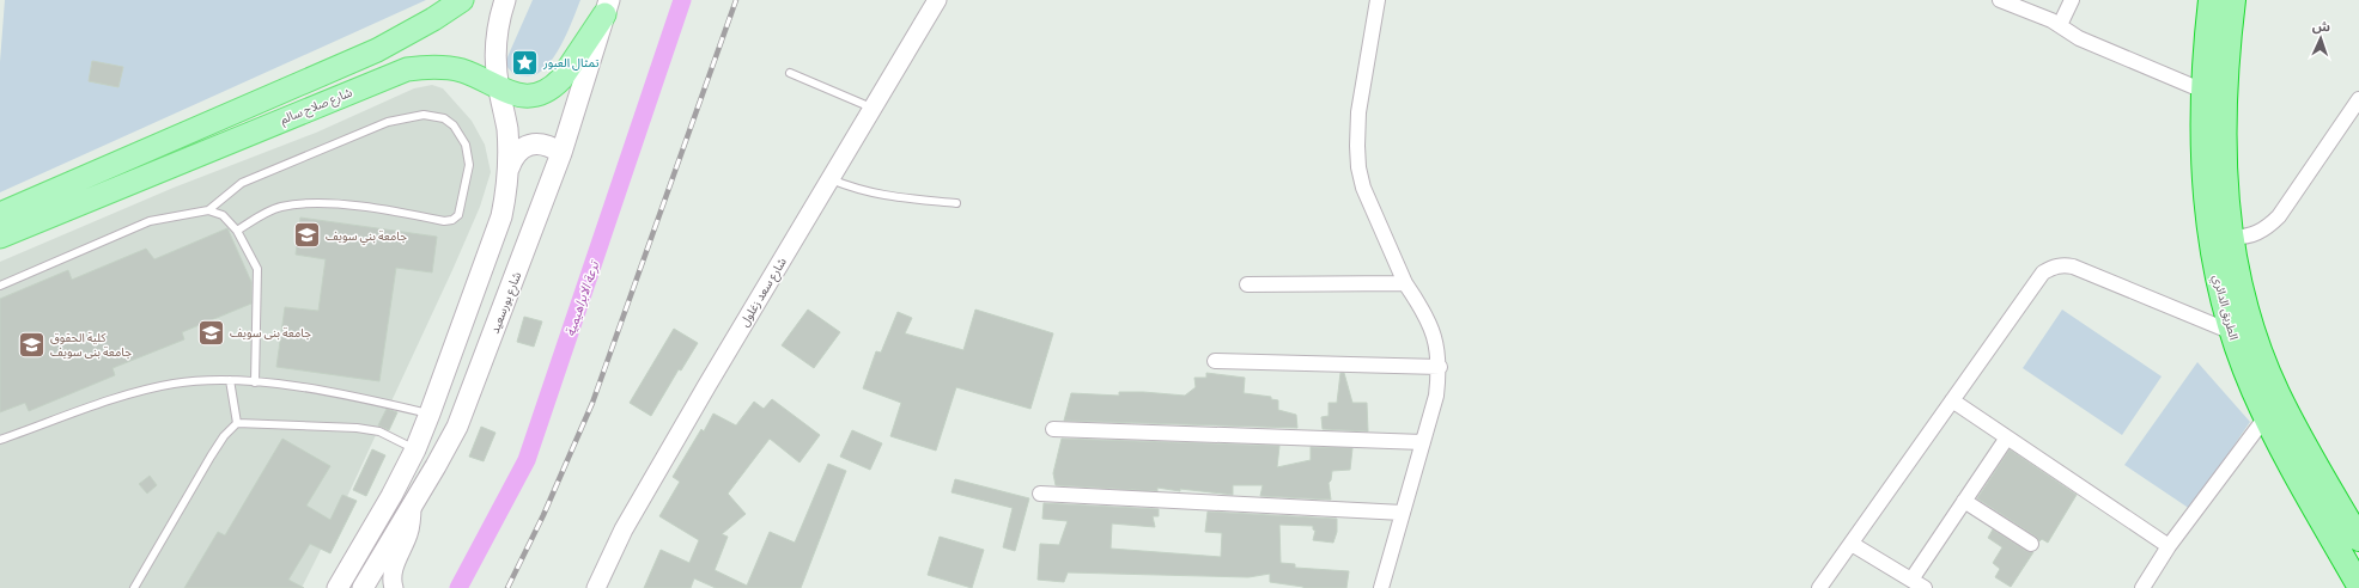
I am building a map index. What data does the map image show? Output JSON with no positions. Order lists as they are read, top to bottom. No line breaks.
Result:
{"streets":{"highway":["الطريق الدائري"],"main road":["شارع صلاح سالم","شارع بورسعيد"],"street":["شارع سعد زغلول"]},"crossings":[["شارع صلاح سالم","شارع بورسعيد"]],"water":["ترعة الابراهيمية"],"places":{"place":["تمثال العبور"],"school or university":["جامعة بني سويف","جامعة بنى سويف","كلية الحقوق جامعة بنى سويف"]},"north":"top"}
